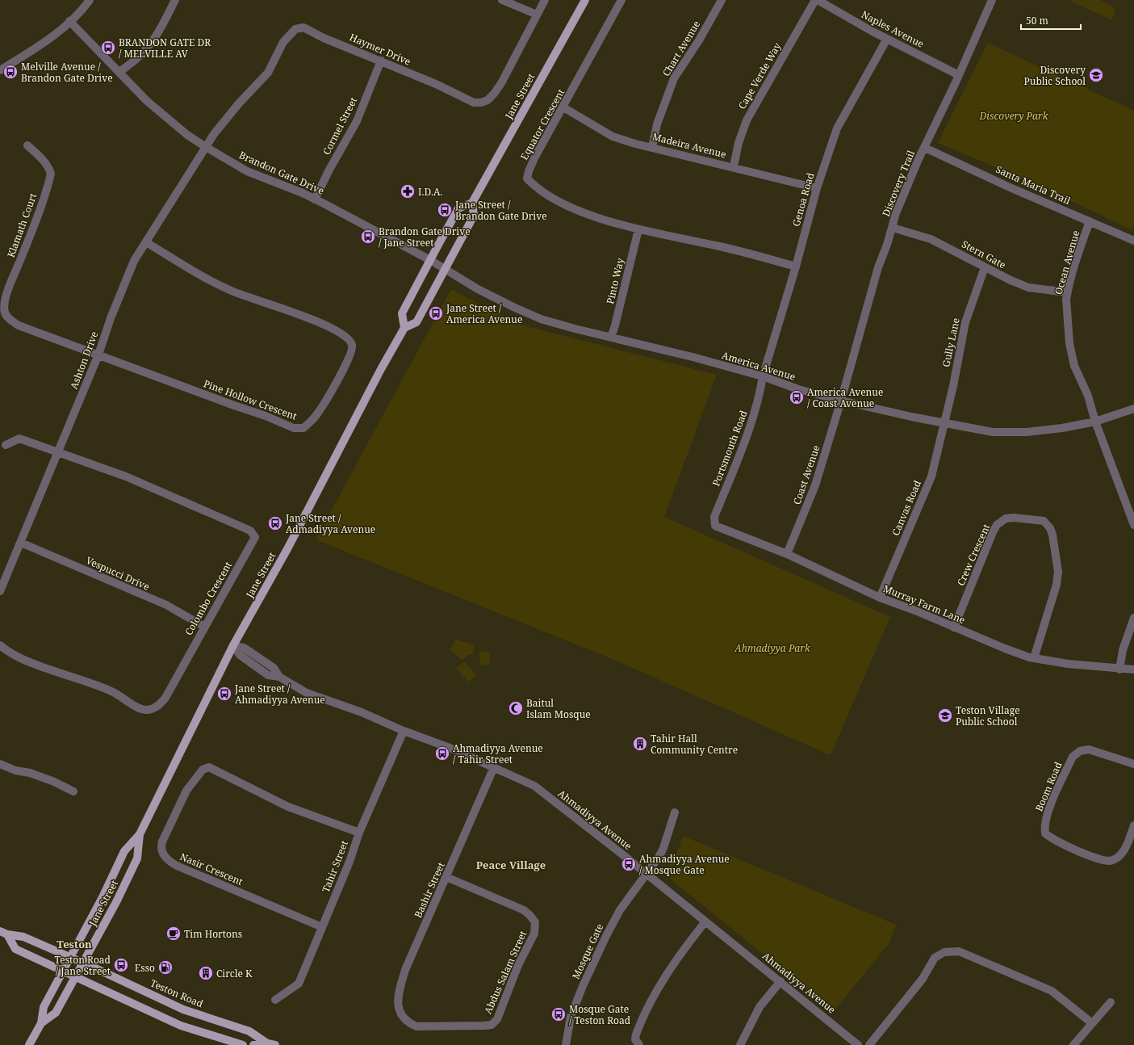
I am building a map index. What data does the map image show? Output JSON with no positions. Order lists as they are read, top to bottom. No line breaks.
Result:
{"streets":{"main road":["Jane Street","Teston Road"],"street":["Naples Avenue","Chart Avenue","Haymer Drive","Cape Verde Way","Equator Crescent","Cormel Street","Madeira Avenue","Brandon Gate Drive","Discovery Trail","Santa Maria Trail","Genoa Road","Klamath Court","Stern Gate","Ocean Avenue","Pinto Way","Gully Lane","Ashton Drive","America Avenue","Pine Hollow Crescent","Portsmouth Road","Coast Avenue","Canvas Road","Crew Crescent","Vespucci Drive","Colombo Crescent","Murray Farm Lane","Boom Road","Ahmadiyya Avenue","Tahir Street","Nasir Crescent","Bashir Street","Mosque Gate","Abdus Salam Street"]},"crossings":[["Naples Avenue","Cape Verde Way"],["Naples Avenue","Discovery Trail"],["Naples Avenue","Genoa Road"],["Chart Avenue","Madeira Avenue"],["Haymer Drive","Cormel Street"],["Haymer Drive","Brandon Gate Drive"],["Haymer Drive","Ashton Drive"],["Cape Verde Way","Madeira Avenue"],["Jane Street","Brandon Gate Drive"],["Jane Street","America Avenue"],["Jane Street","Ahmadiyya Avenue"],["Jane Street","Teston Road"],["Equator Crescent","Madeira Avenue"],["Equator Crescent","Genoa Road"],["Equator Crescent","Pinto Way"],["Cormel Street","Brandon Gate Drive"],["Madeira Avenue","Genoa Road"],["Brandon Gate Drive","Ashton Drive"],["Brandon Gate Drive","America Avenue"],["Discovery Trail","Santa Maria Trail"],["Discovery Trail","Stern Gate"],["Discovery Trail","America Avenue"],["Discovery Trail","Coast Avenue"],["Santa Maria Trail","Ocean Avenue"],["Genoa Road","America Avenue"],["Genoa Road","Portsmouth Road"],["Klamath Court","Ashton Drive"],["Klamath Court","Pine Hollow Crescent"],["Stern Gate","Ocean Avenue"],["Stern Gate","Gully Lane"],["Ocean Avenue","America Avenue"],["Pinto Way","America Avenue"],["Gully Lane","America Avenue"],["Gully Lane","Canvas Road"],["Ashton Drive","Pine Hollow Crescent"],["Ashton Drive","Vespucci Drive"],["Ashton Drive","Colombo Crescent"],["America Avenue","Portsmouth Road"],["America Avenue","Coast Avenue"],["America Avenue","Canvas Road"],["Portsmouth Road","Murray Farm Lane"],["Coast Avenue","Murray Farm Lane"],["Canvas Road","Murray Farm Lane"],["Crew Crescent","Murray Farm Lane"],["Vespucci Drive","Colombo Crescent"],["Ahmadiyya Avenue","Tahir Street"],["Ahmadiyya Avenue","Bashir Street"],["Ahmadiyya Avenue","Mosque Gate"],["Tahir Street","Nasir Crescent"],["Bashir Street","Abdus Salam Street"]],"districts":["Peace Village","Teston"],"parks":["Discovery Park","Ahmadiyya Park"],"places":{"bus stop":["BRANDON GATE DR / MELVILLE AV","Melville Avenue / Brandon Gate Drive","Jane Street / Brandon Gate Drive","Brandon Gate Drive / Jane Street","Jane Street / America Avenue","America Avenue / Coast Avenue","Jane Street / Admadiyya Avenue","Jane Street / Ahmadiyya Avenue","Ahmadiyya Avenue / Tahir Street","Ahmadiyya Avenue / Mosque Gate","Teston Road / Jane Street","Mosque Gate / Teston Road"],"school or university":["Discovery Public School","Teston Village Public School"],"pharmacy":["I.D.A."],"mosque":["Baitul Islam Mosque"],"building":["Tahir Hall Community Centre","Circle K"],"cafe":["Tim Hortons"],"fuel station":["Esso"]},"scale_bar":"50 m"}
